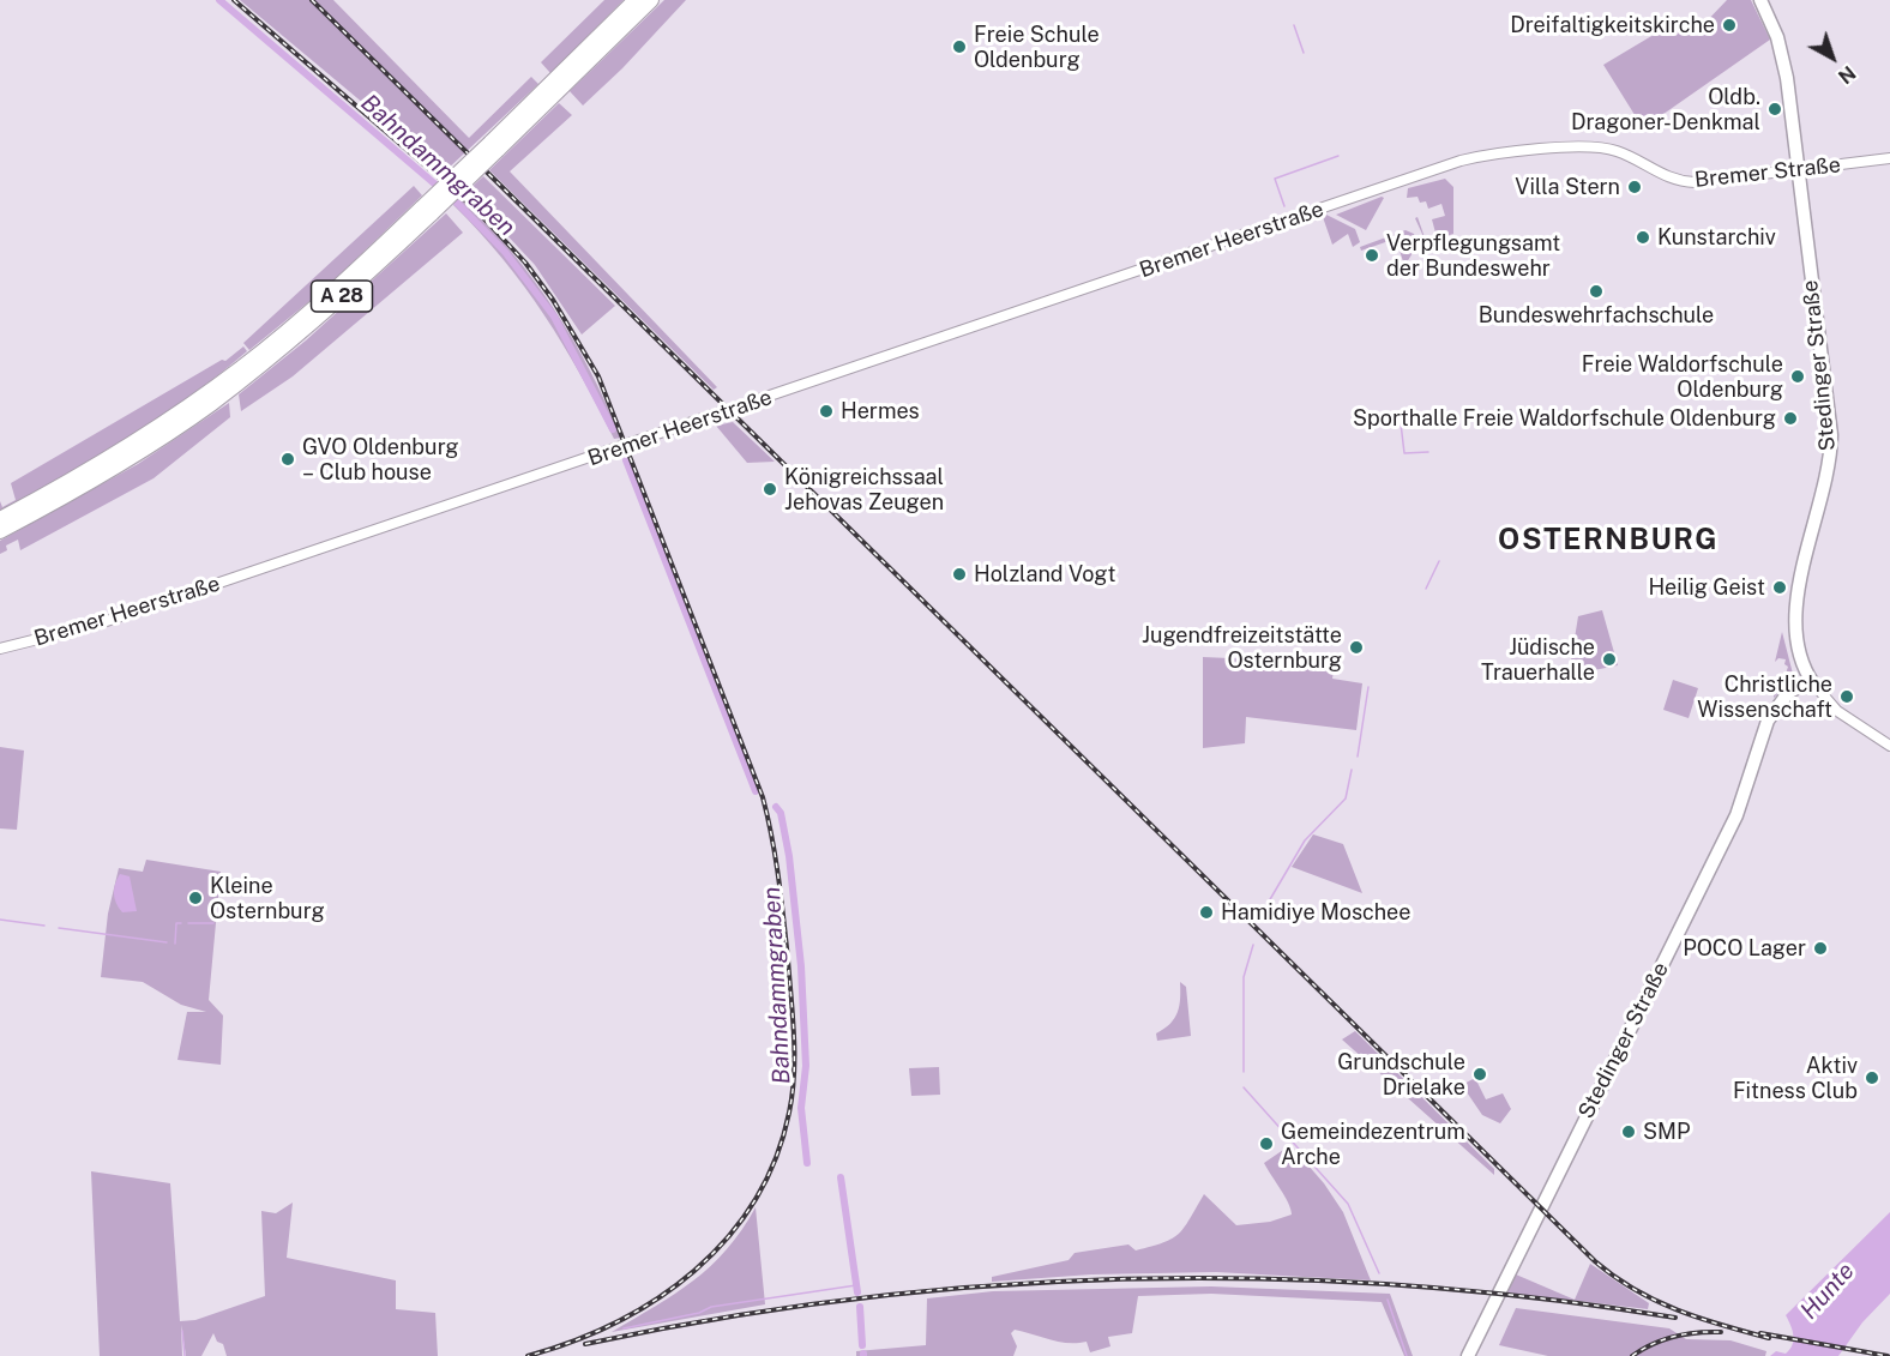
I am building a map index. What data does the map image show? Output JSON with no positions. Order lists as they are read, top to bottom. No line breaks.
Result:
{"streets":{"highway":["A 28"],"main road":["Stedinger Straße"],"street":["Bremer Straße","Bremer Heerstraße"]},"crossings":[["Bremer Straße","Bremer Heerstraße"],["Bremer Straße","Stedinger Straße"]],"districts":["OSTERNBURG"],"water":["Bahndammgraben","Hunte"],"places":["Dreifaltigkeitskirche","Freie Schule Oldenburg","Oldb. Dragoner-Denkmal","Villa Stern","Kunstarchiv","Verpflegungsamt der Bundeswehr","Bundeswehrfachschule","Freie Waldorfschule Oldenburg","Hermes","Sporthalle Freie Waldorfschule Oldenburg","GVO Oldenburg – Club house","Königreichssaal Jehovas Zeugen","Holzland Vogt","Heilig Geist","Jugendfreizeitstätte Osternburg","Jüdische Trauerhalle","Christliche Wissenschaft","Kleine Osternburg","Hamidiye Moschee","POCO Lager","Grundschule Drielake","Aktiv Fitness Club","SMP","Gemeindezentrum Arche"],"north":"bottom right"}
